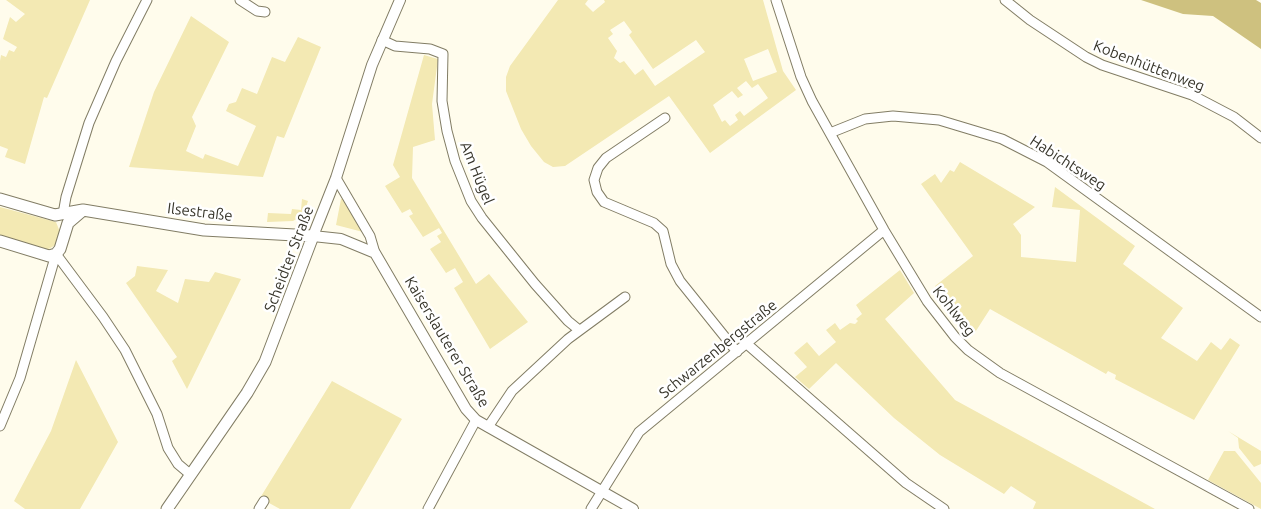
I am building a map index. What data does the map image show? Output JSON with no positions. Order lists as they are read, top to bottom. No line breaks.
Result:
{"streets":{"main road":["Ilsestraße","Scheidter Straße"],"street":["Kobenhüttenweg","Habichtsweg","Am Hügel","Kohlweg","Kaiserslauterer Straße","Schwarzenbergstraße"]},"crossings":[["Habichtsweg","Kohlweg"],["Am Hügel","Scheidter Straße"],["Ilsestraße","Scheidter Straße"],["Scheidter Straße","Kaiserslauterer Straße"],["Kohlweg","Schwarzenbergstraße"],["Kaiserslauterer Straße","Schwarzenbergstraße"]]}
